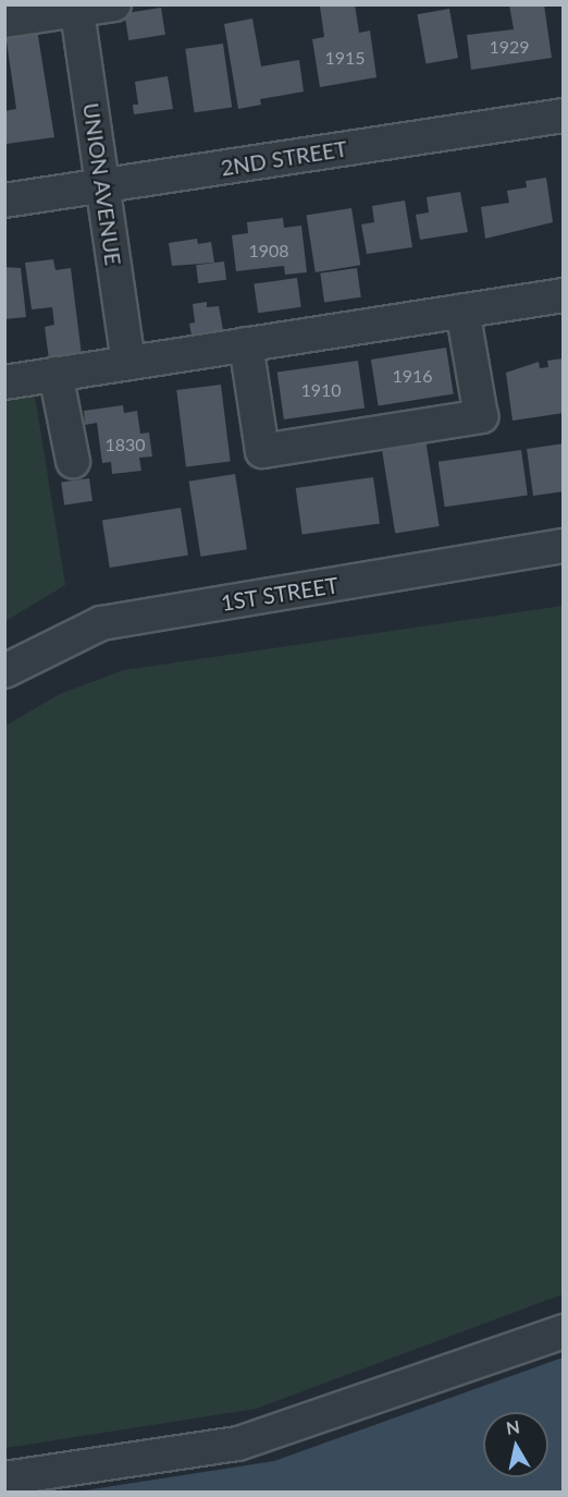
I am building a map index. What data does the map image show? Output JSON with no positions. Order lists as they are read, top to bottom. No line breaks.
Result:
{"streets":{"street":["2ND STREET","UNION AVENUE","1ST STREET"]},"crossings":[["2ND STREET","UNION AVENUE"]],"house_numbers":["1929","1915","1908","1916","1910","1830"],"north":"top"}
